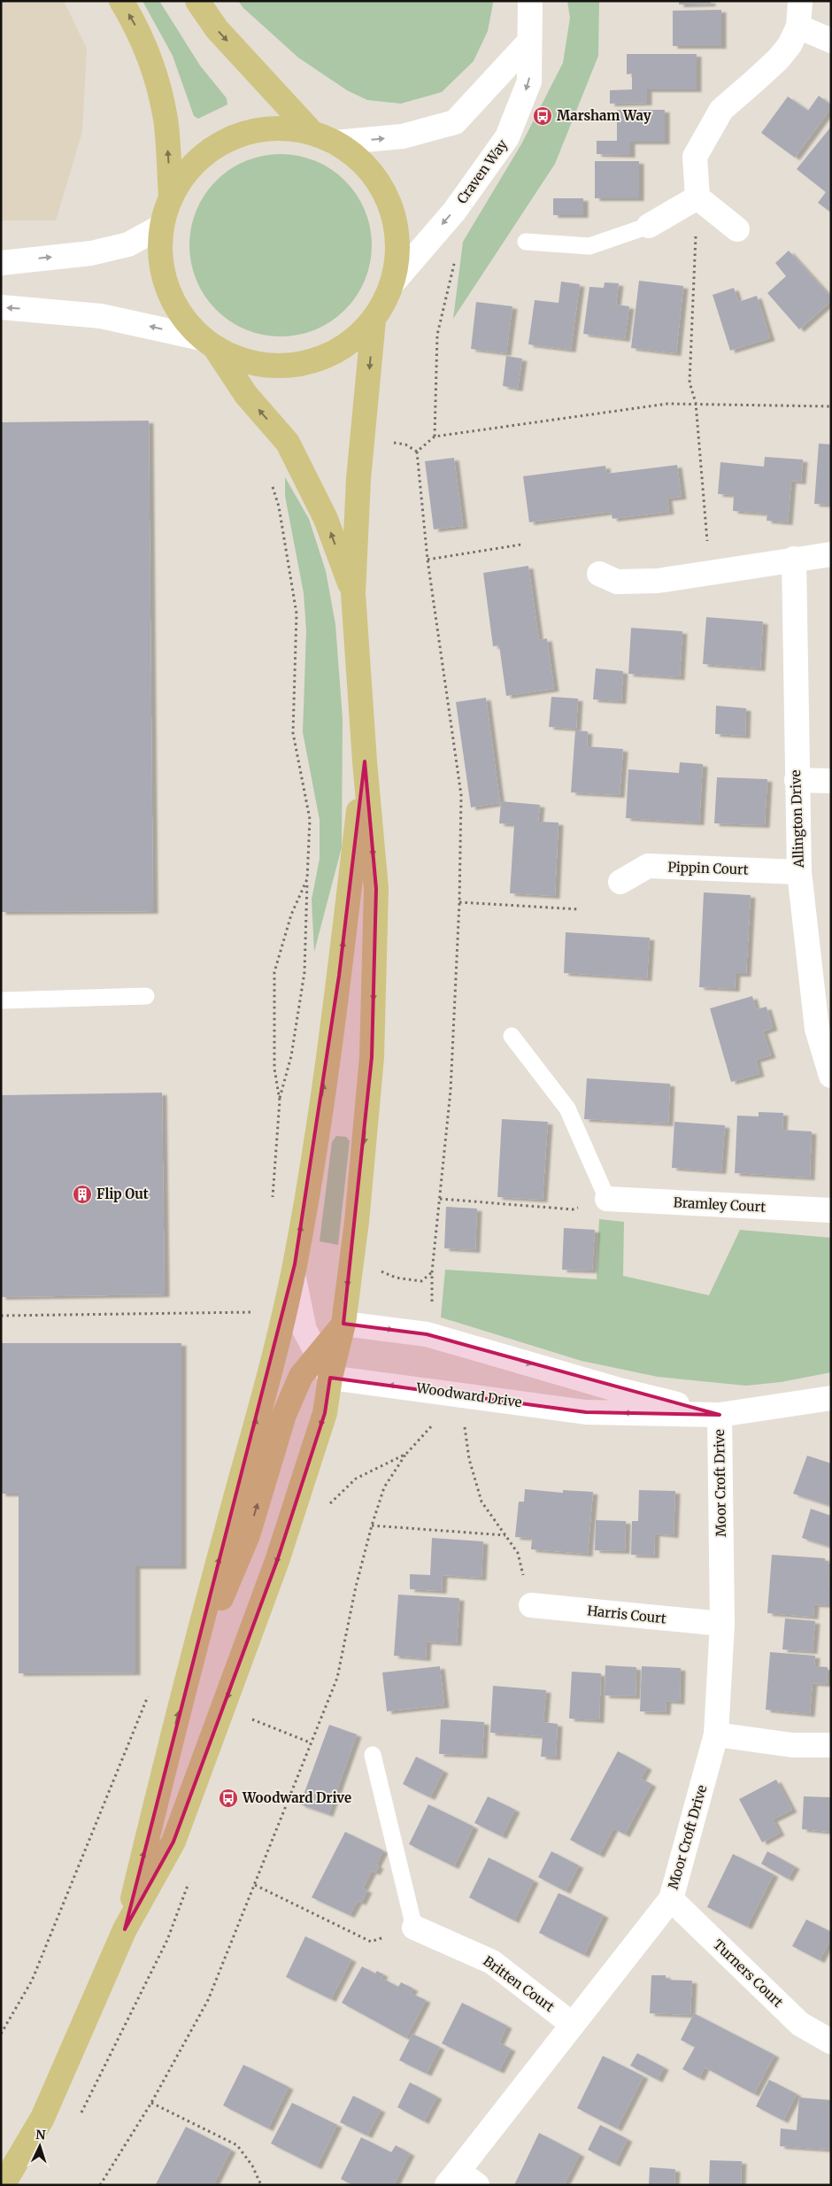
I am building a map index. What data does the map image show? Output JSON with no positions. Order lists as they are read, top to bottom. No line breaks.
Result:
{"streets":{"street":["Craven Way","Allington Drive","Pippin Court","Bramley Court","Woodward Drive","Moor Croft Drive","Harris Court","Turners Court","Britten Court"]},"crossings":[["Allington Drive","Pippin Court"],["Woodward Drive","Moor Croft Drive"],["Moor Croft Drive","Harris Court"],["Moor Croft Drive","Turners Court"],["Moor Croft Drive","Britten Court"]],"places":{"bus stop":["Marsham Way","Woodward Drive"],"building":["Flip Out"]},"north":"top"}
